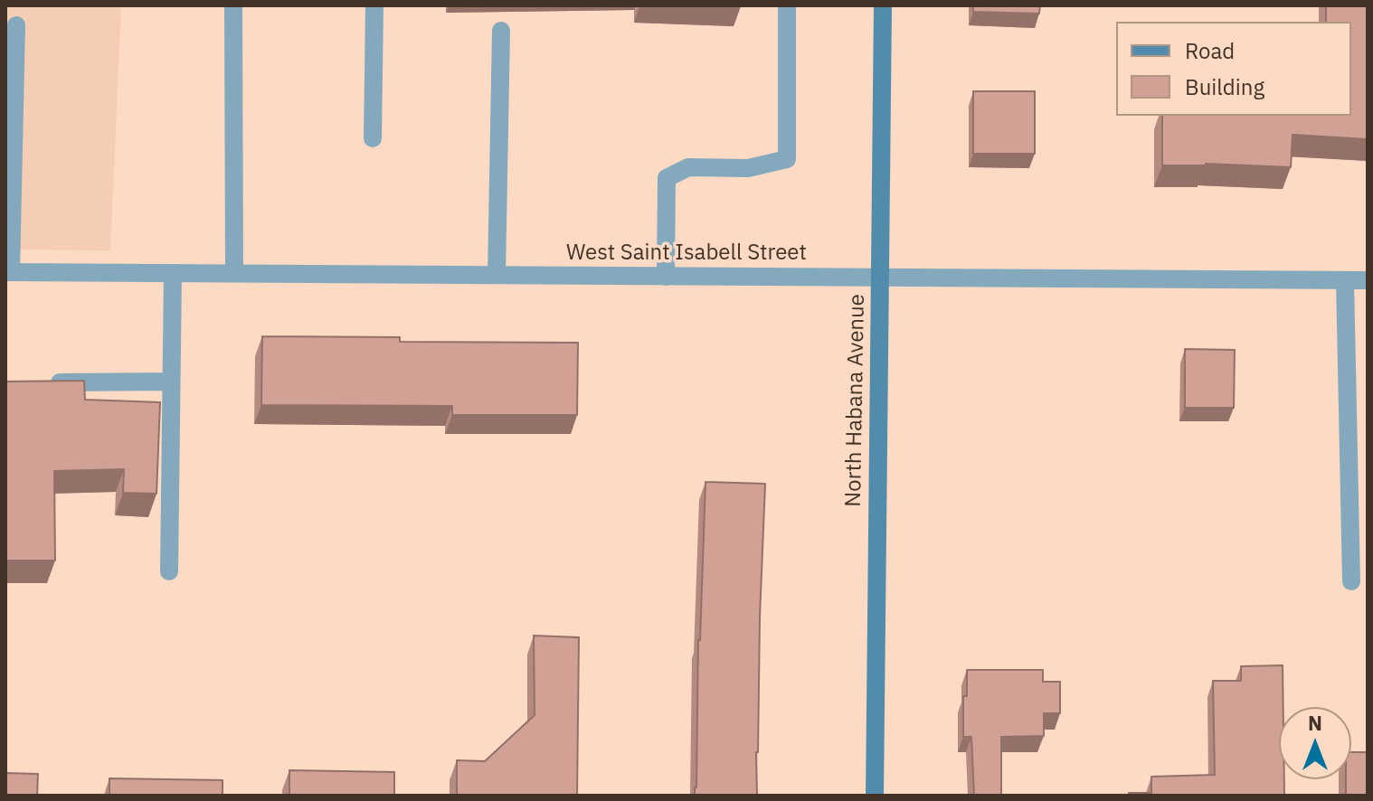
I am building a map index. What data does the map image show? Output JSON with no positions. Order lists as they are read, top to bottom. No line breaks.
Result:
{"streets":{"street":["West Saint Isabell Street","North Habana Avenue"]},"crossings":[["West Saint Isabell Street","North Habana Avenue"]],"legend":["Road","Building"],"north":"top"}
